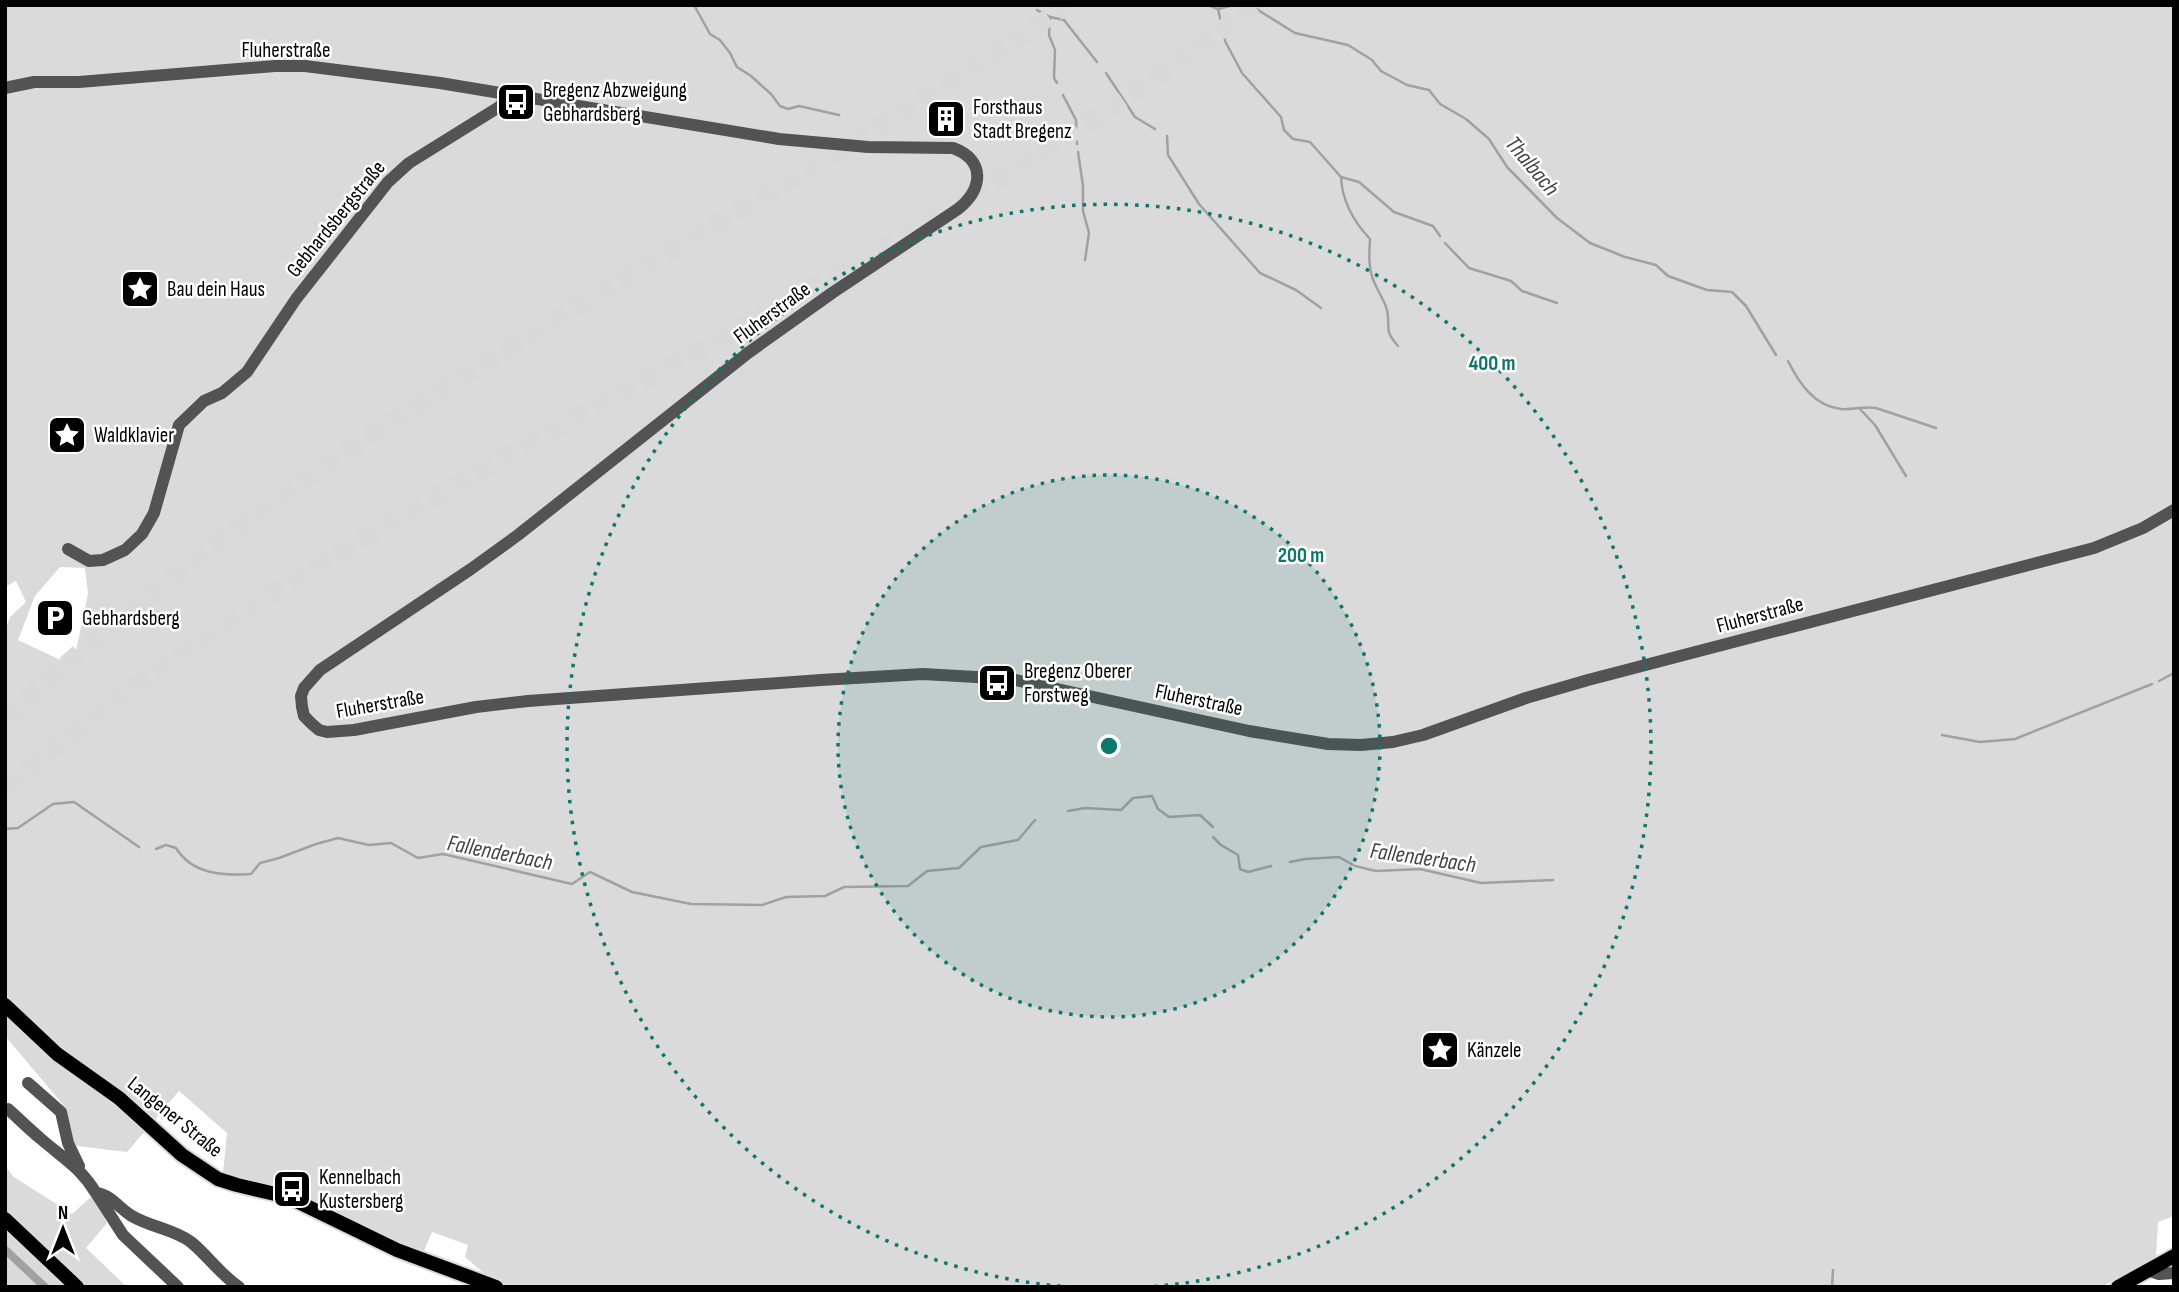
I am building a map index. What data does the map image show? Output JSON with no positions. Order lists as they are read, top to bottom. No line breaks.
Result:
{"streets":{"main road":["Langener Straße"],"street":["Fluherstraße","Gebhardsbergstraße"]},"crossings":[["Fluherstraße","Gebhardsbergstraße"]],"water":["Thalbach","Fallenderbach"],"places":{"bus stop":["Bregenz Abzweigung Gebhardsberg","Bregenz Oberer Forstweg","Kennelbach Kustersberg"],"building":["Forsthaus Stadt Bregenz"],"place":["Bau dein Haus","Waldklavier","Känzele"],"parking":["Gebhardsberg"]},"north":"top","rings":["400 m","200 m"]}
